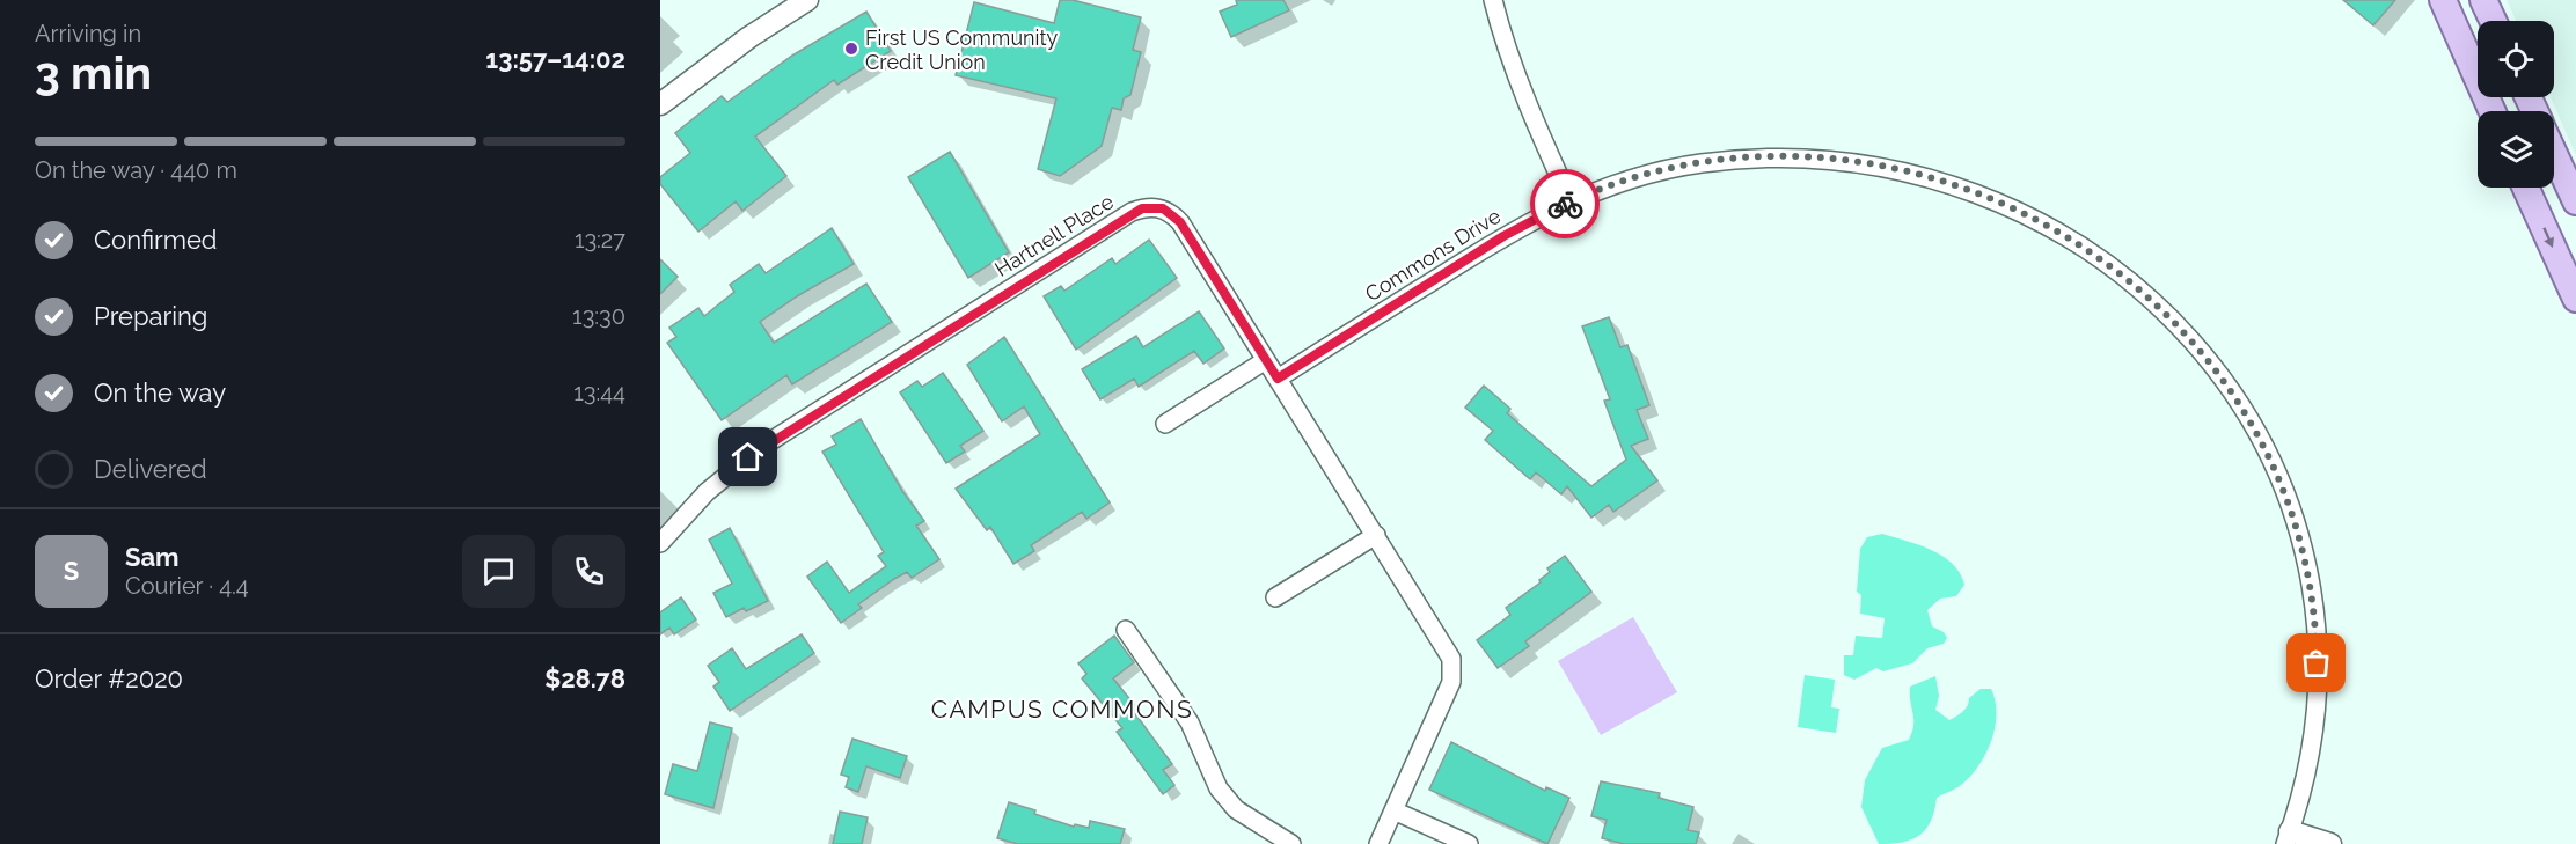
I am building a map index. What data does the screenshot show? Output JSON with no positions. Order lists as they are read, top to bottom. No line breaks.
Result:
{"streets":{"street":["Hartnell Place","Commons Drive"]},"crossings":[["Hartnell Place","Commons Drive"]],"districts":["CAMPUS COMMONS"],"places":["First US Community Credit Union"],"page":{"heading":["3 min","Arriving in","13:57–14:02"],"panel":["Sam","Courier · 4.4","Order #2020","$28.78"],"bar":"On the way · 440 m","list":[["Confirmed","13:27"],["Preparing","13:30"],["On the way","13:44"],"Delivered"],"round":"S"}}
